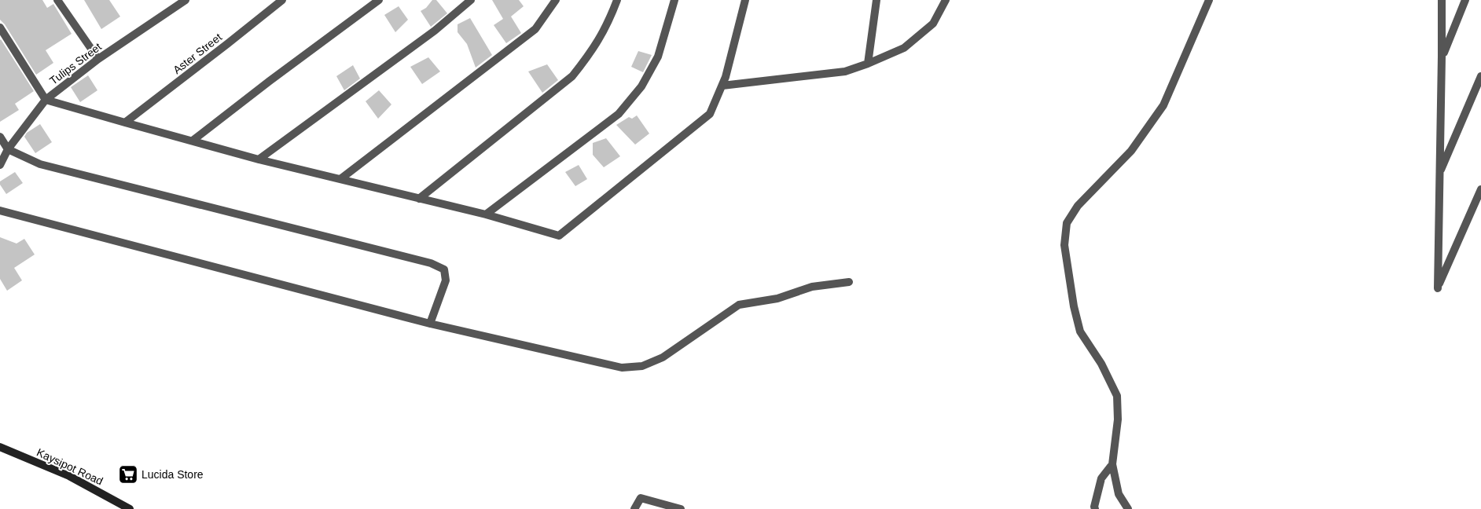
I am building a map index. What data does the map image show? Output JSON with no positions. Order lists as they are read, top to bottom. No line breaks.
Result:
{"streets":{"street":["Aster Street","Tulips Street","Kaysipot Road"]},"places":{"supermarket":["Lucida Store"]}}
